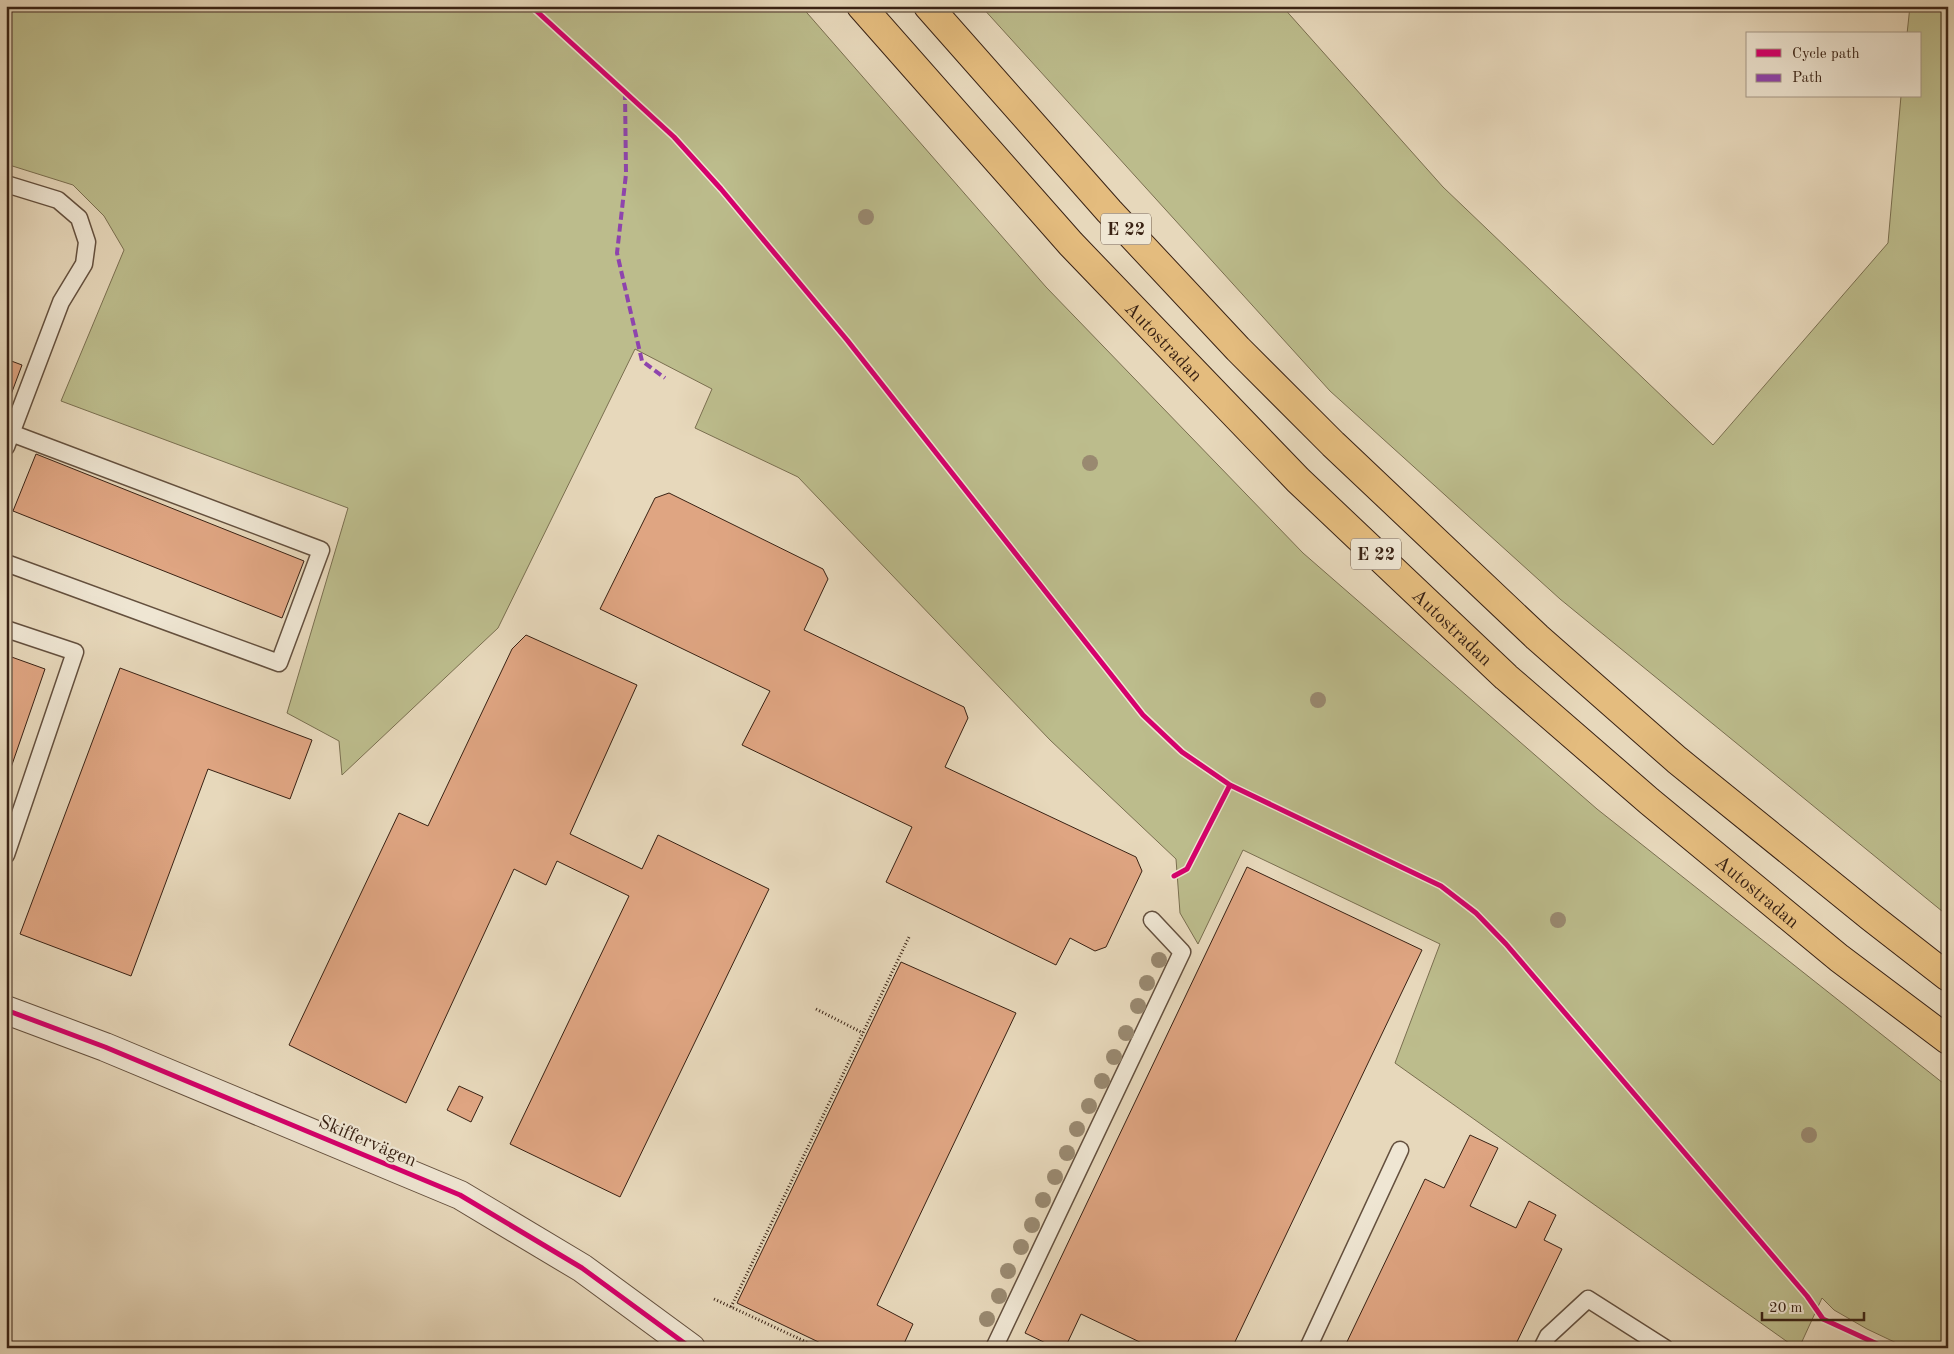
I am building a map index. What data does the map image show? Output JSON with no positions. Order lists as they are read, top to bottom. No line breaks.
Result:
{"streets":{"highway":["E 22","Autostradan"],"street":["Skiffervägen"]},"legend":["Cycle path","Path"],"scale_bar":"20 m"}
